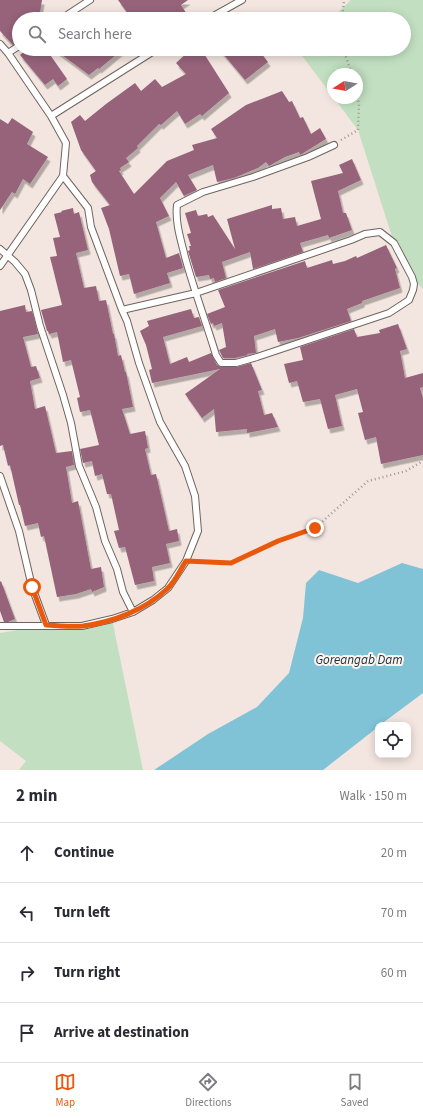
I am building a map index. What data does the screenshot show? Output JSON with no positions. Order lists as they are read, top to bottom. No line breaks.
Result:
{"water":["Goreangab Dam"],"north":"left","page":{"search":"Search here","heading":["2 min","Walk · 150 m"],"list":[["Continue","20 m"],["Turn left","70 m"],["Turn right","60 m"],"Arrive at destination"],"nav":["Map","Directions","Saved"]}}
